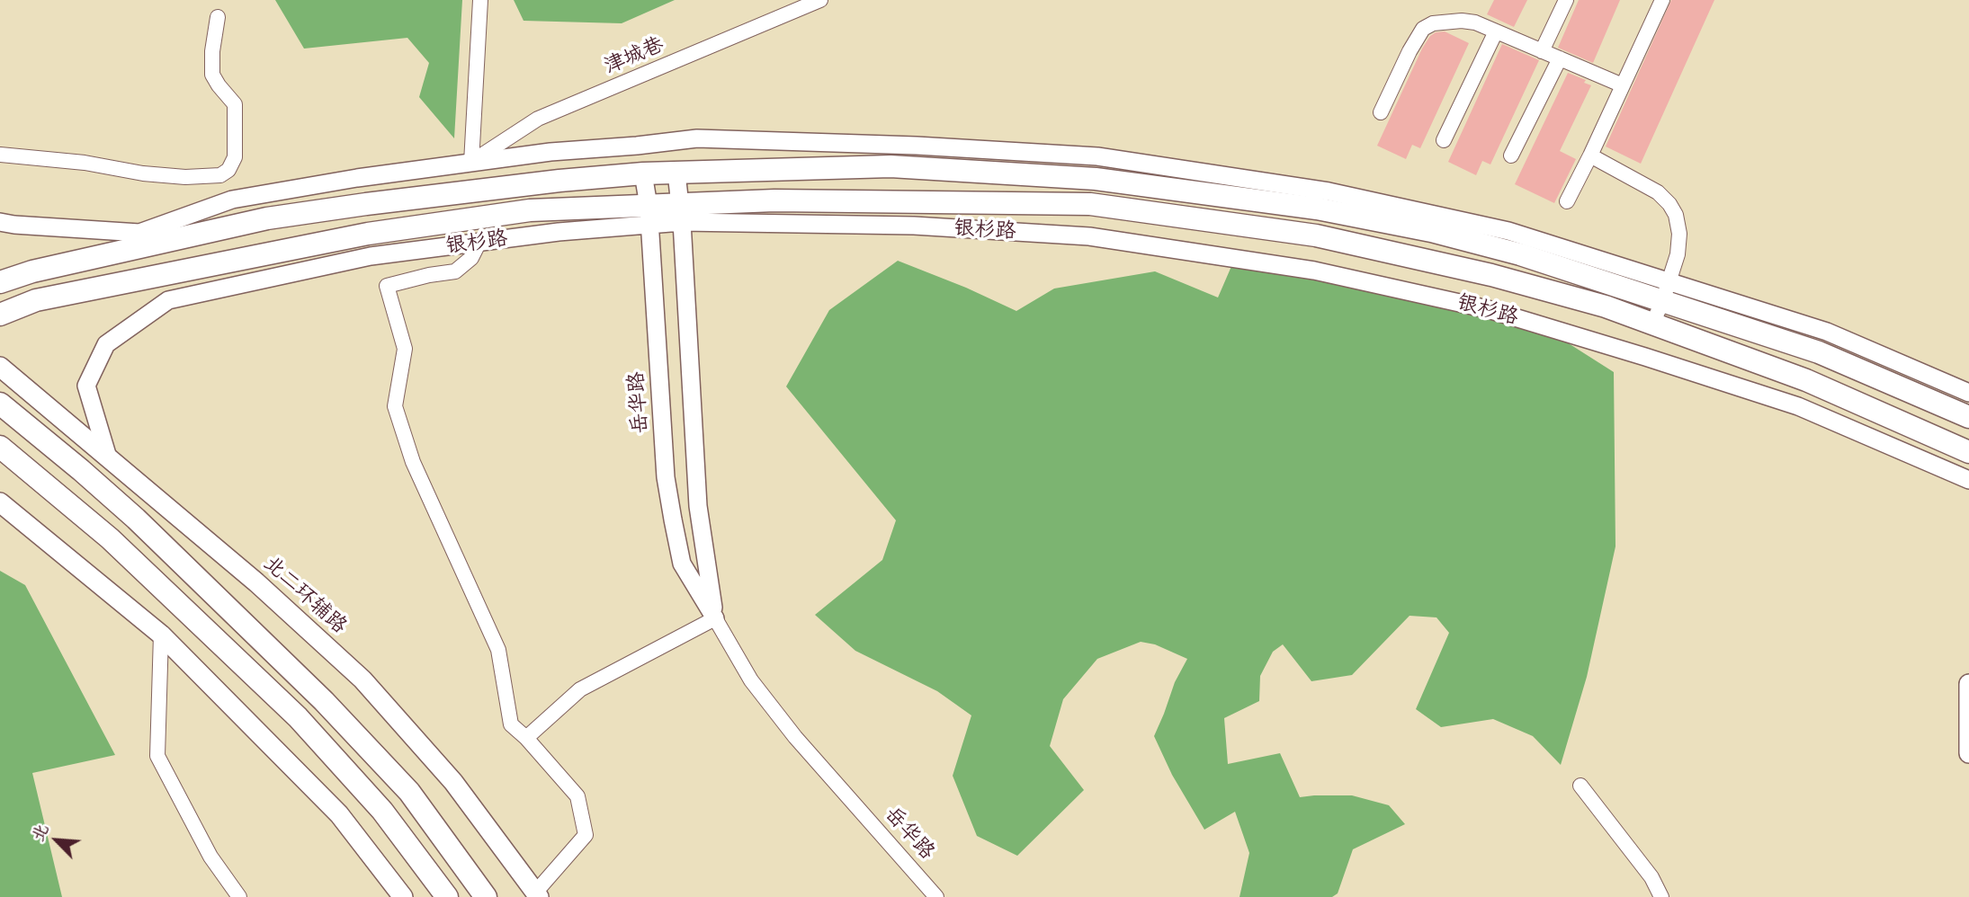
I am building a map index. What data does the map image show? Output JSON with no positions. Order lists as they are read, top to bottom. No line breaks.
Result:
{"streets":{"main road":["银杉路","北二环辅路"],"street":["津城巷","岳华路"]},"crossings":[["银杉路","岳华路"],["银杉路","北二环辅路"]],"north":"top left"}
